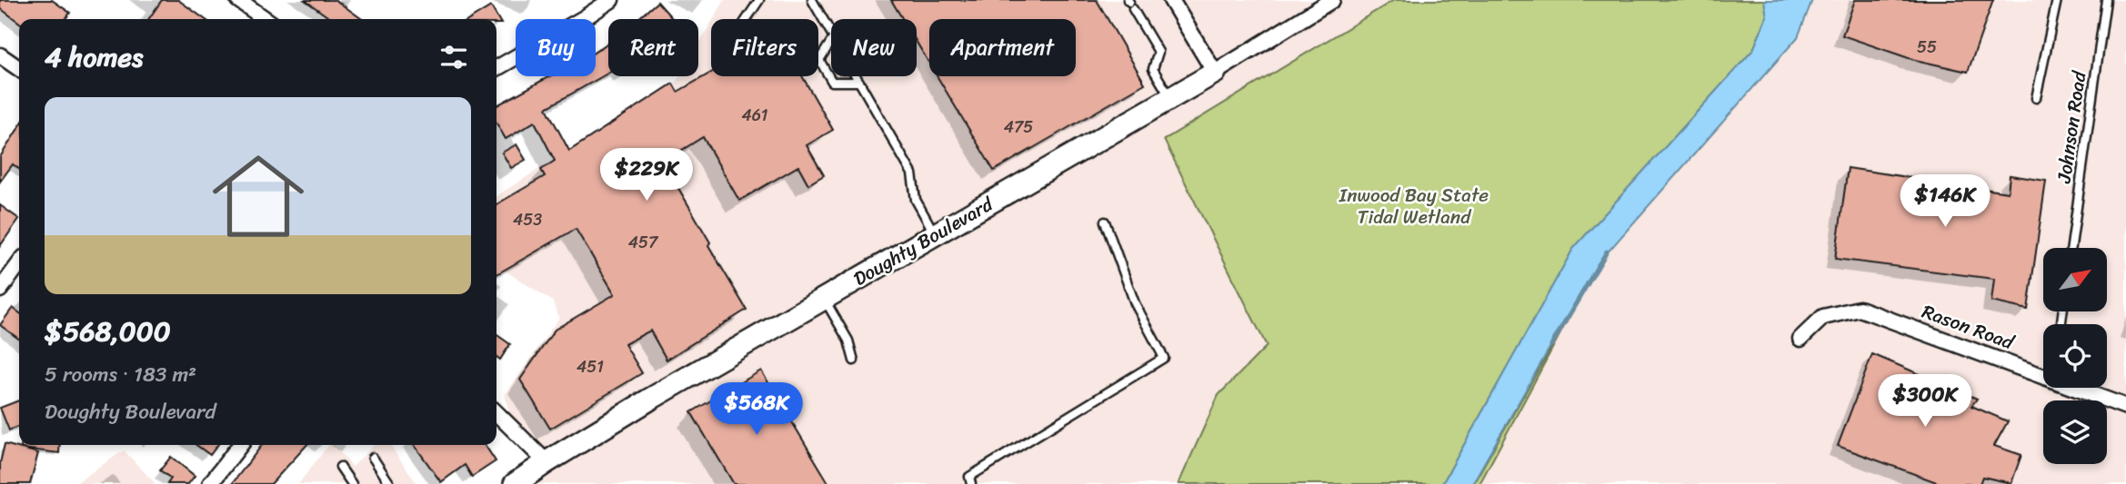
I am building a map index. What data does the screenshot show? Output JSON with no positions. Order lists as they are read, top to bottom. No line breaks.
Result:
{"streets":{"main road":["Doughty Boulevard"],"street":["Rason Road"],"lane":["Johnson Road"]},"parks":["Inwood Bay State Tidal Wetland"],"house_numbers":["55","461","475","453","457","451"],"north":"top right","page":{"chip":["Buy","Rent","Filters","New","Apartment"],"heading":"4 homes","list":[{"name":"$568,000","note":"5 rooms · 183 m² · Doughty Boulevard"}],"price":["$229K","$146K","$300K","$568K"]}}
